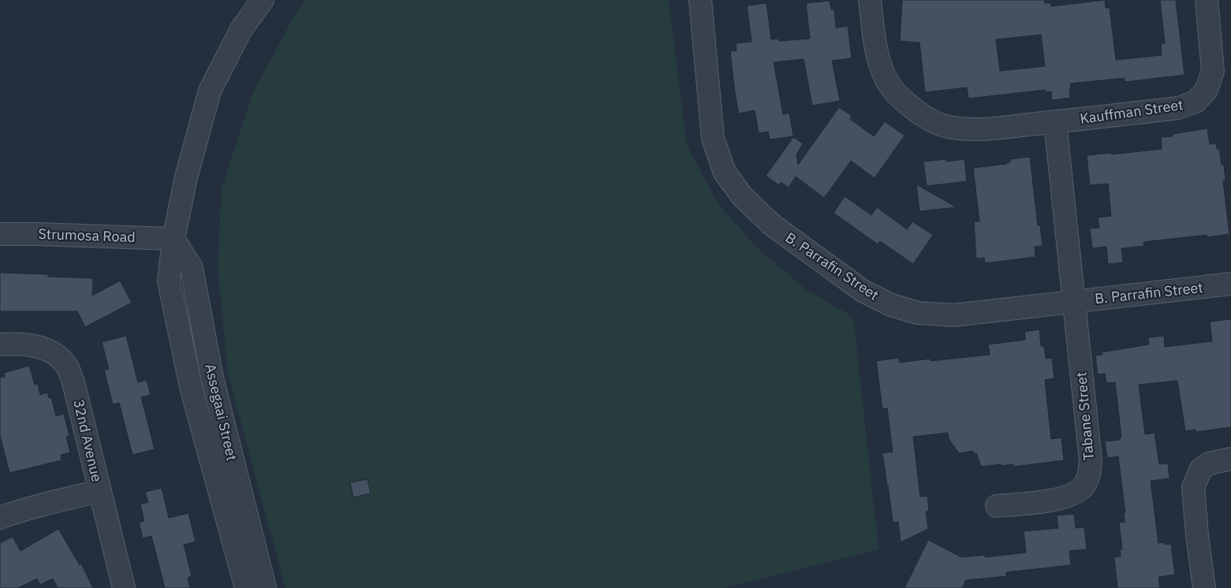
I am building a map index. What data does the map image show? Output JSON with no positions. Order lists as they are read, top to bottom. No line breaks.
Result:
{"streets":{"street":["Kauffman Street","Strumosa Road","B. Parrafin Street","Assegaai Street","Tabane Street","32nd Avenue"]},"crossings":[["Strumosa Road","Assegaai Street"],["B. Parrafin Street","Tabane Street"]]}
